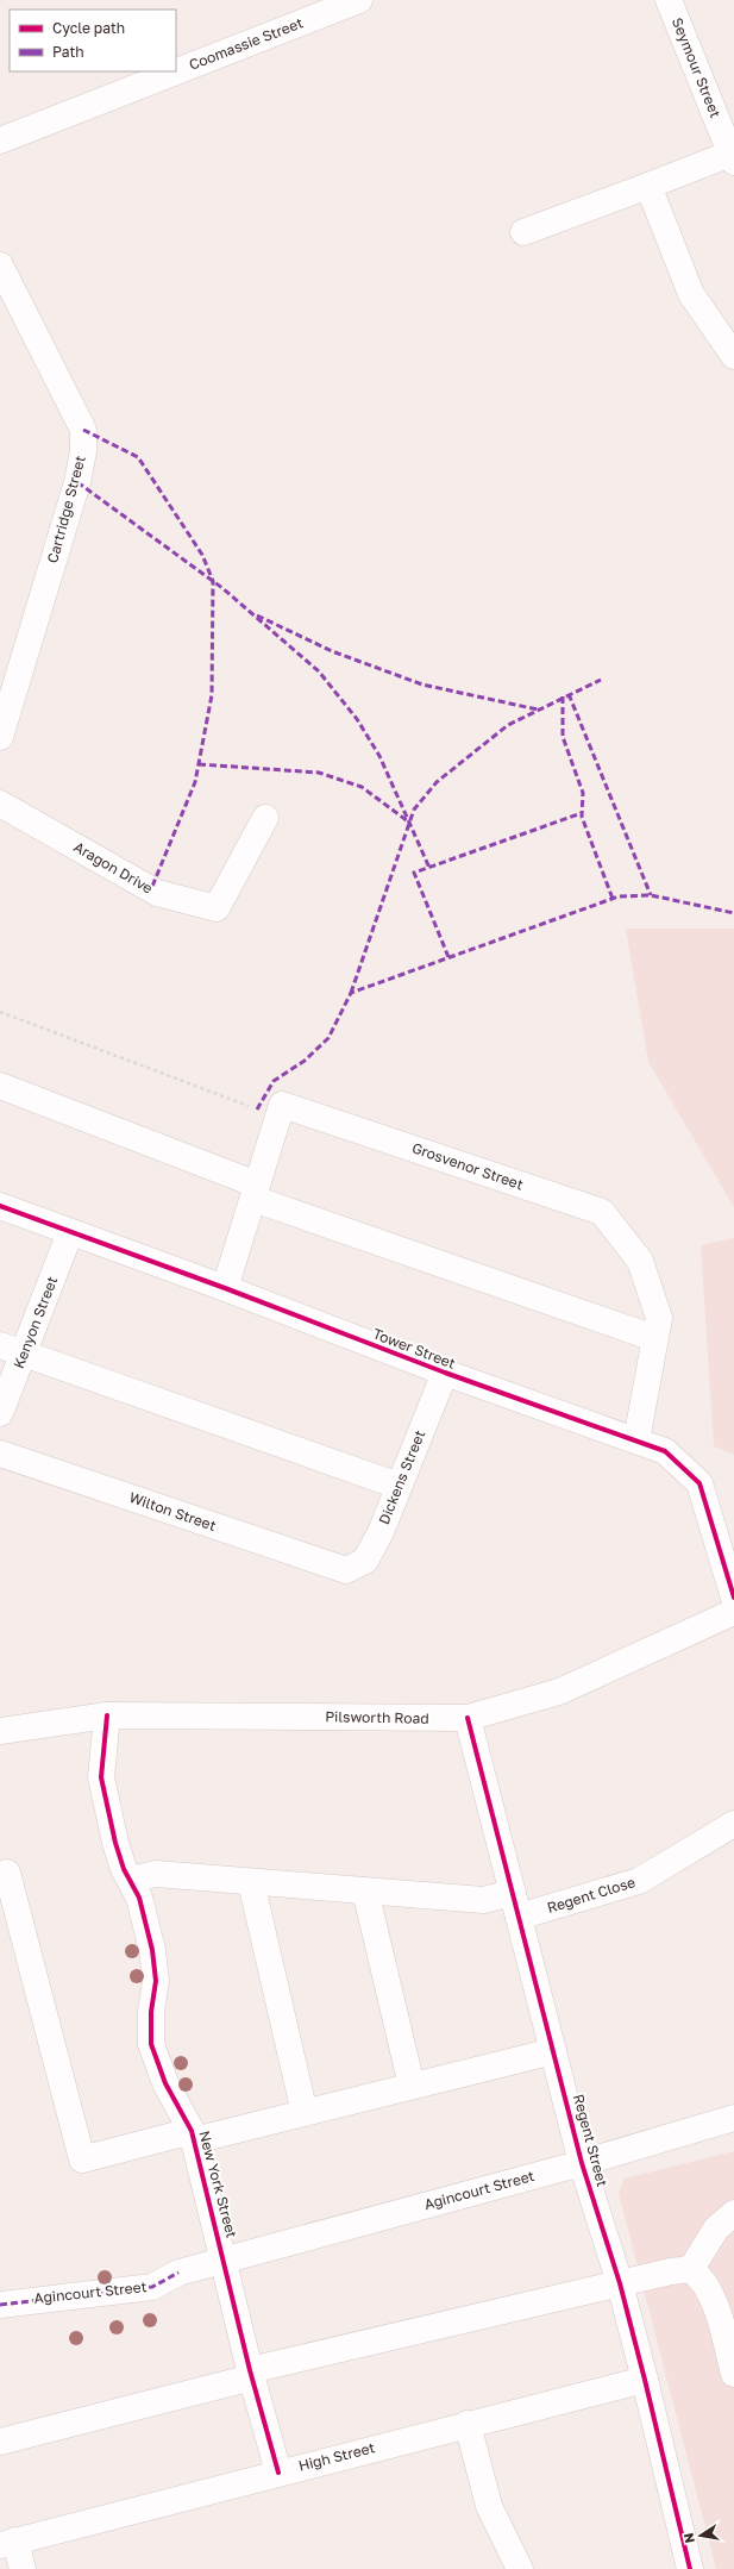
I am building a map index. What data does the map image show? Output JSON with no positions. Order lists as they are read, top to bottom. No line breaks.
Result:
{"streets":{"street":["Coomassie Street","Seymour Street","Cartridge Street","Aragon Drive","Grosvenor Street","Kenyon Street","Tower Street","Dickens Street","Wilton Street","Pilsworth Road","Regent Close","Regent Street","New York Street","Agincourt Street","High Street"]},"crossings":[["Grosvenor Street","Tower Street"],["Kenyon Street","Tower Street"],["Tower Street","Dickens Street"],["Dickens Street","Wilton Street"],["Pilsworth Road","Regent Street"],["Pilsworth Road","New York Street"],["Regent Close","Regent Street"],["Regent Close","New York Street"],["Regent Street","Agincourt Street"],["Regent Street","High Street"],["New York Street","Agincourt Street"],["New York Street","High Street"]],"legend":["Cycle path","Path"],"north":"left"}
